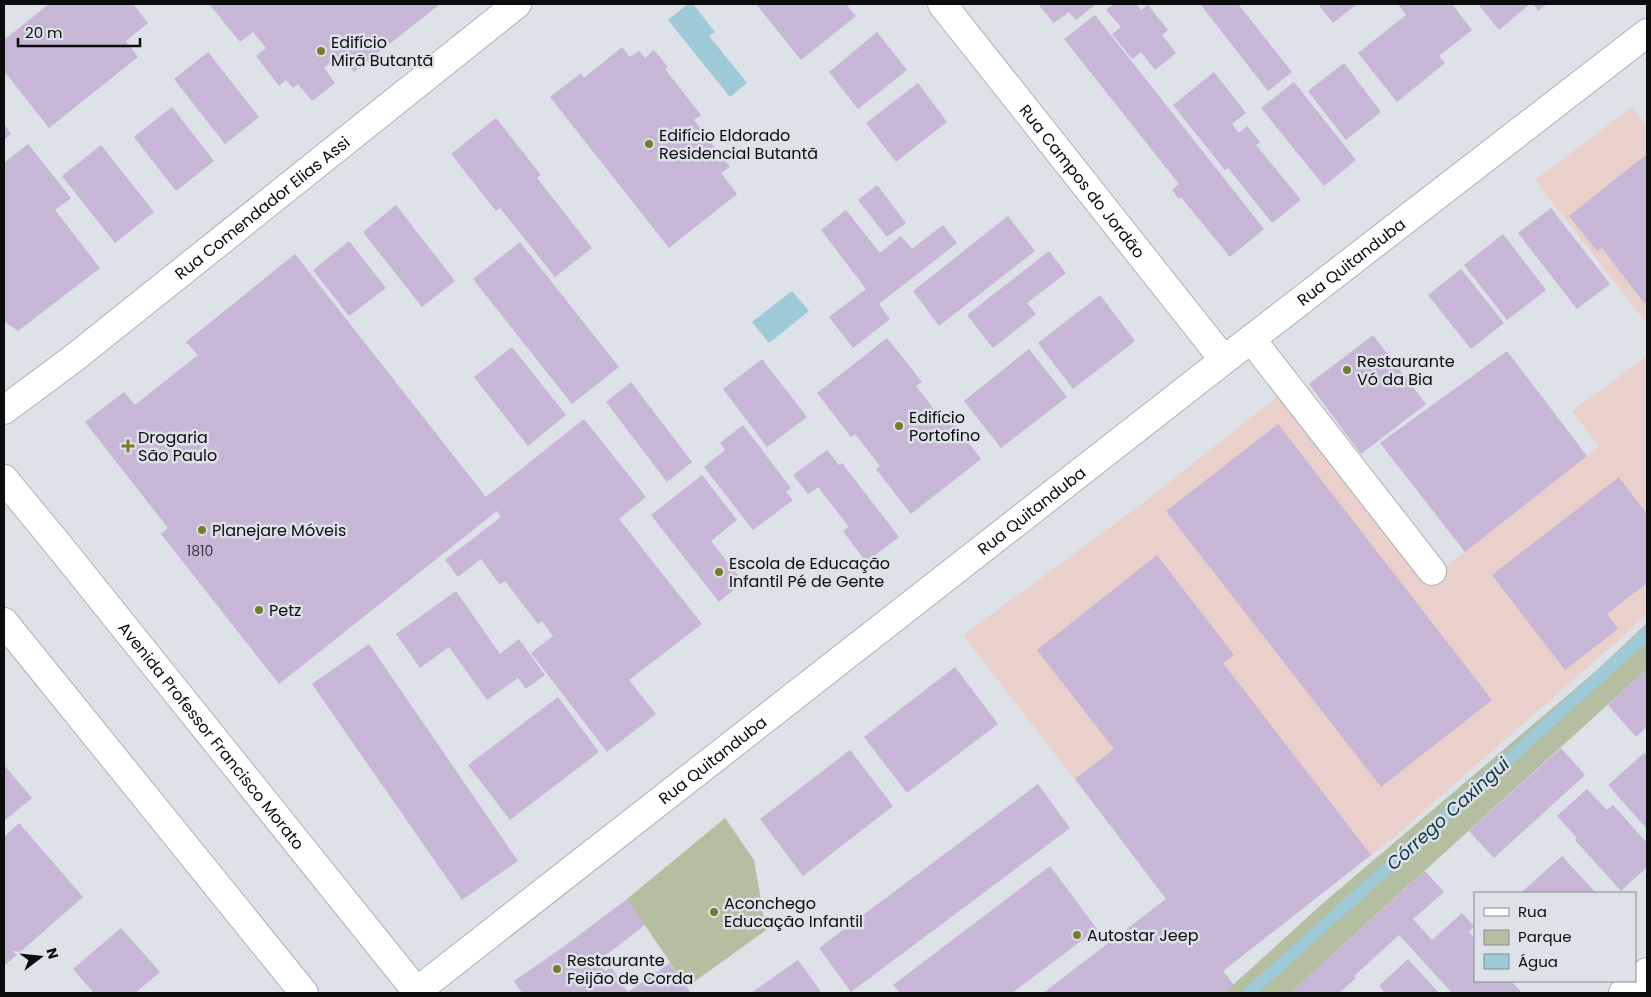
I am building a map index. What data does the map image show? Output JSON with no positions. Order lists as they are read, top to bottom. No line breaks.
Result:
{"streets":{"main road":["Rua Campos do Jordão","Rua Comendador Elias Assi","Rua Quitanduba","Avenida Professor Francisco Morato"]},"crossings":[["Rua Campos do Jordão","Rua Quitanduba"],["Rua Quitanduba","Avenida Professor Francisco Morato"]],"water":["Córrego Caxingui"],"places":{"other":["Edifício Mirã Butantã","Edifício Eldorado Residencial Butantã","Restaurante Vó da Bia","Edifício Portofino","Planejare Móveis","Escola de Educação Infantil Pé de Gente","Petz","Aconchego Educação Infantil","Autostar Jeep","Restaurante Feijão de Corda"],"health":["Drogaria São Paulo"]},"house_numbers":["1810"],"legend":["Rua","Parque","Água"],"scale_bar":"20 m","north":"right"}
